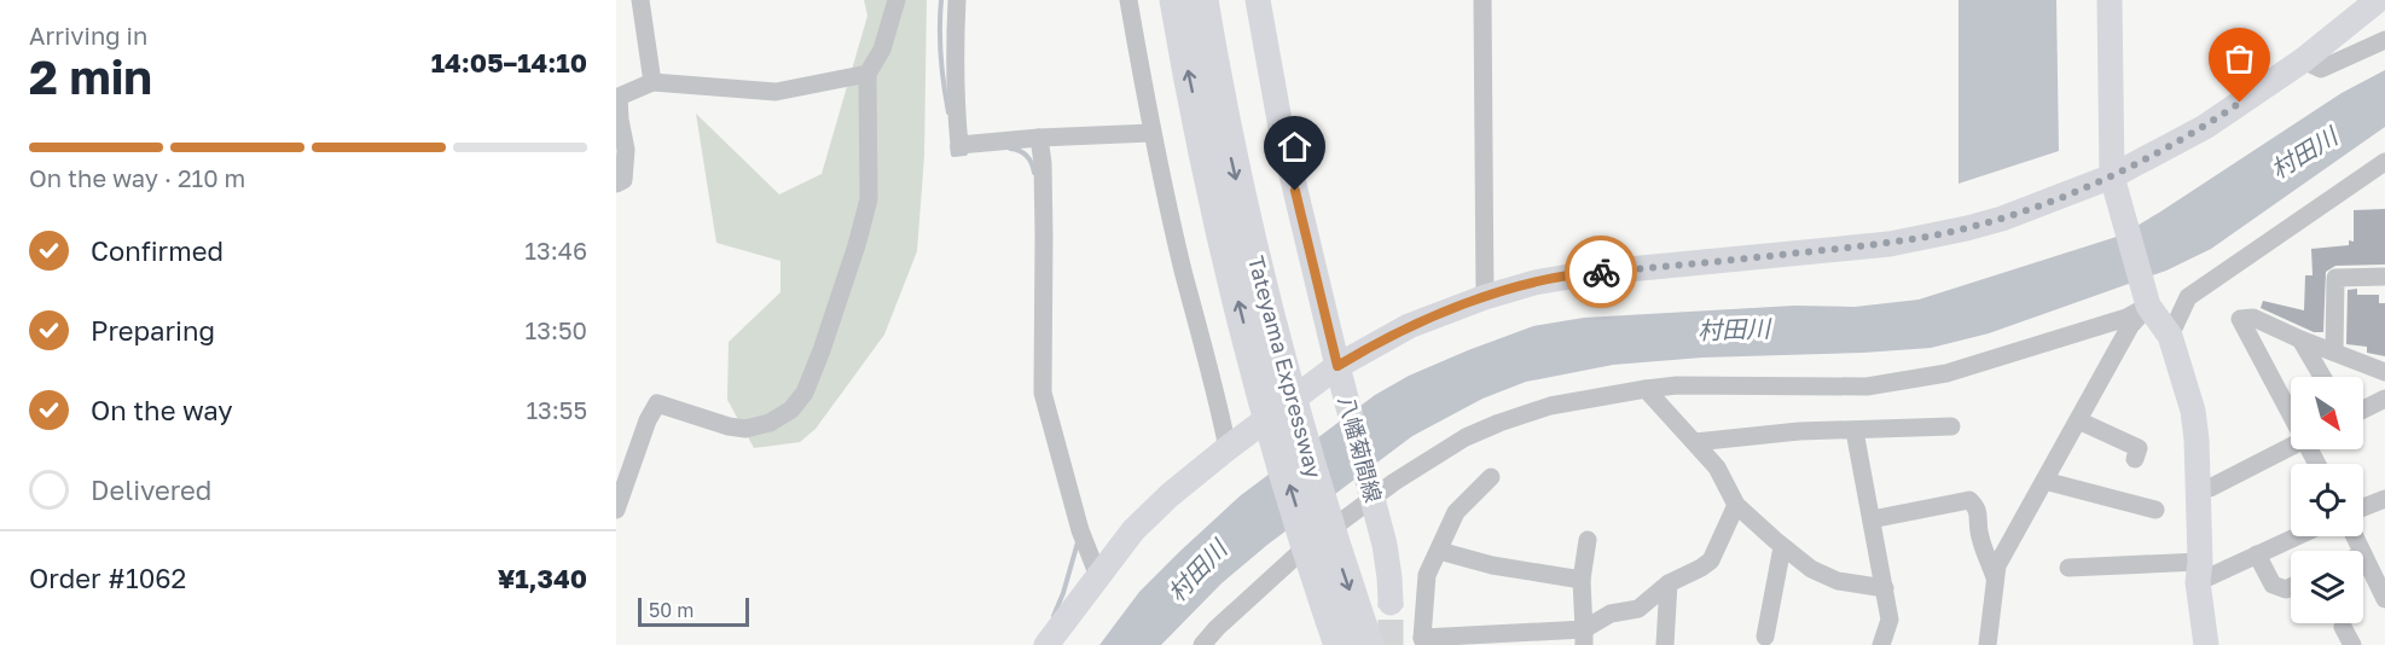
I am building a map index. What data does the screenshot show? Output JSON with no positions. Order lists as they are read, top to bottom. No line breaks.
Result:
{"streets":{"highway":["Tateyama Expressway"],"street":["八幡菊間線"]},"water":["村田川"],"scale_bar":"50 m","north":"bottom right","page":{"heading":["2 min","Arriving in","14:05–14:10"],"panel":["Order #1062","¥1,340"],"bar":"On the way · 210 m","list":[["Confirmed","13:46"],["Preparing","13:50"],["On the way","13:55"],"Delivered"],"scale":"50 m"}}
